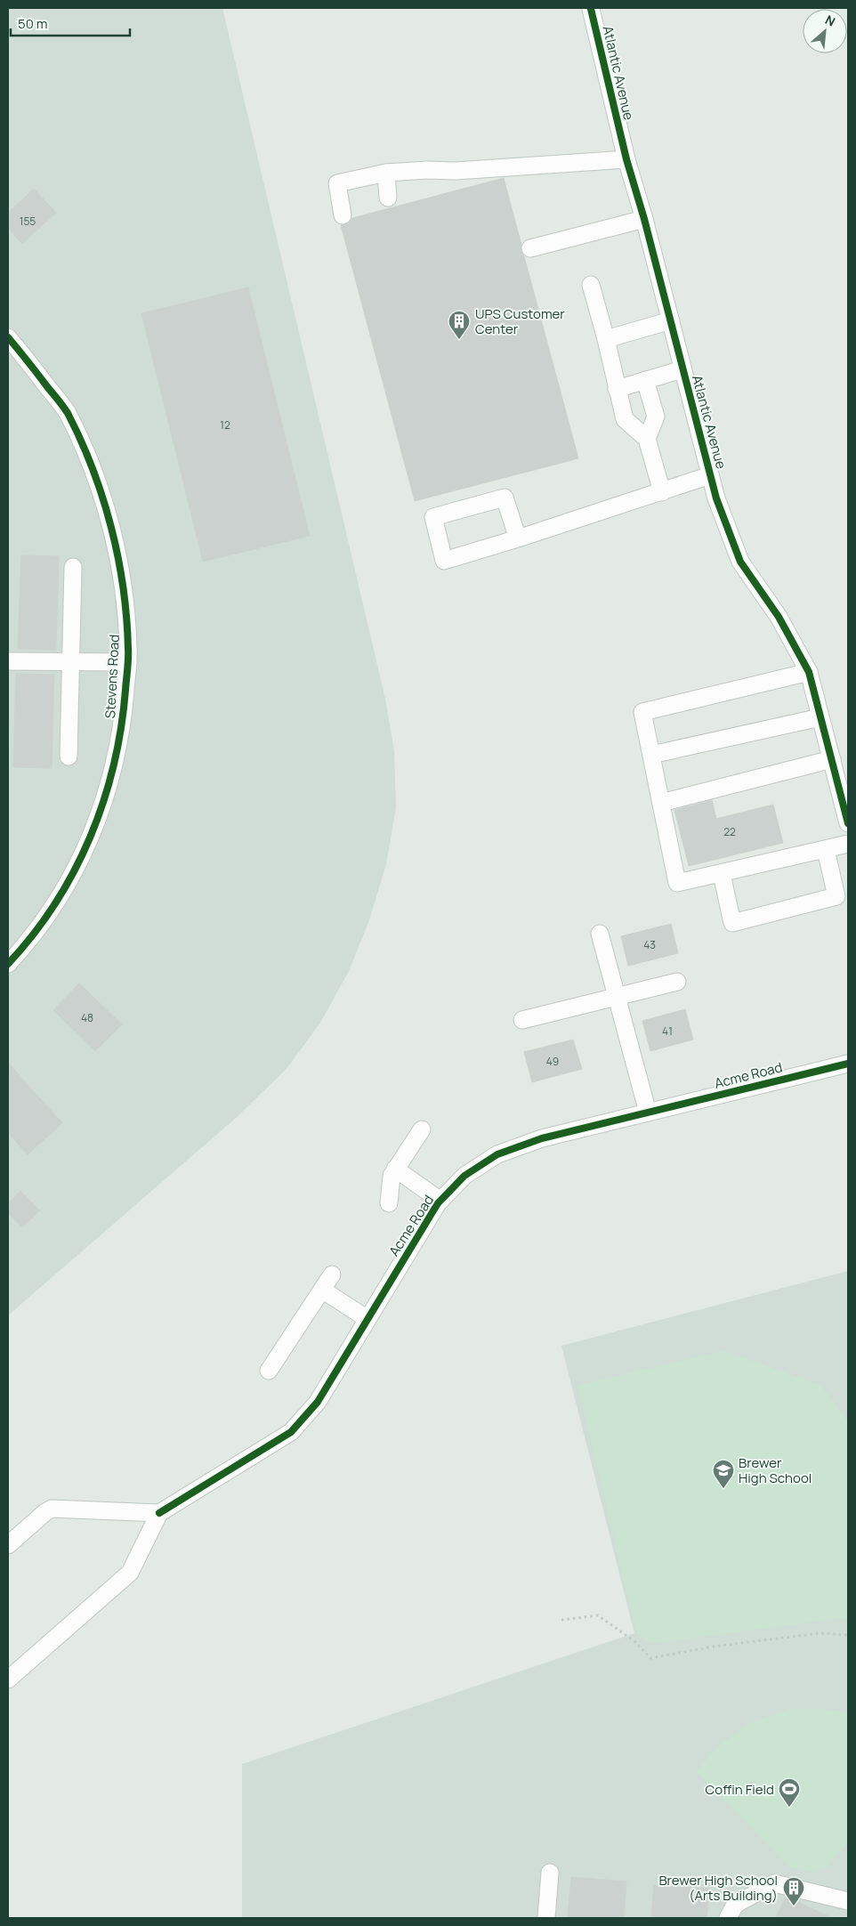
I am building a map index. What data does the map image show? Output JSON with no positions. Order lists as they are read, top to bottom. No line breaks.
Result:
{"streets":{"street":["Atlantic Avenue","Stevens Road","Acme Road"]},"places":{"building":["UPS Customer Center","Brewer High School (Arts Building)"],"school or university":["Brewer High School"],"sports":["Coffin Field"]},"house_numbers":["155","12","22","43","48","41","49"],"scale_bar":"50 m","north":"top right"}
